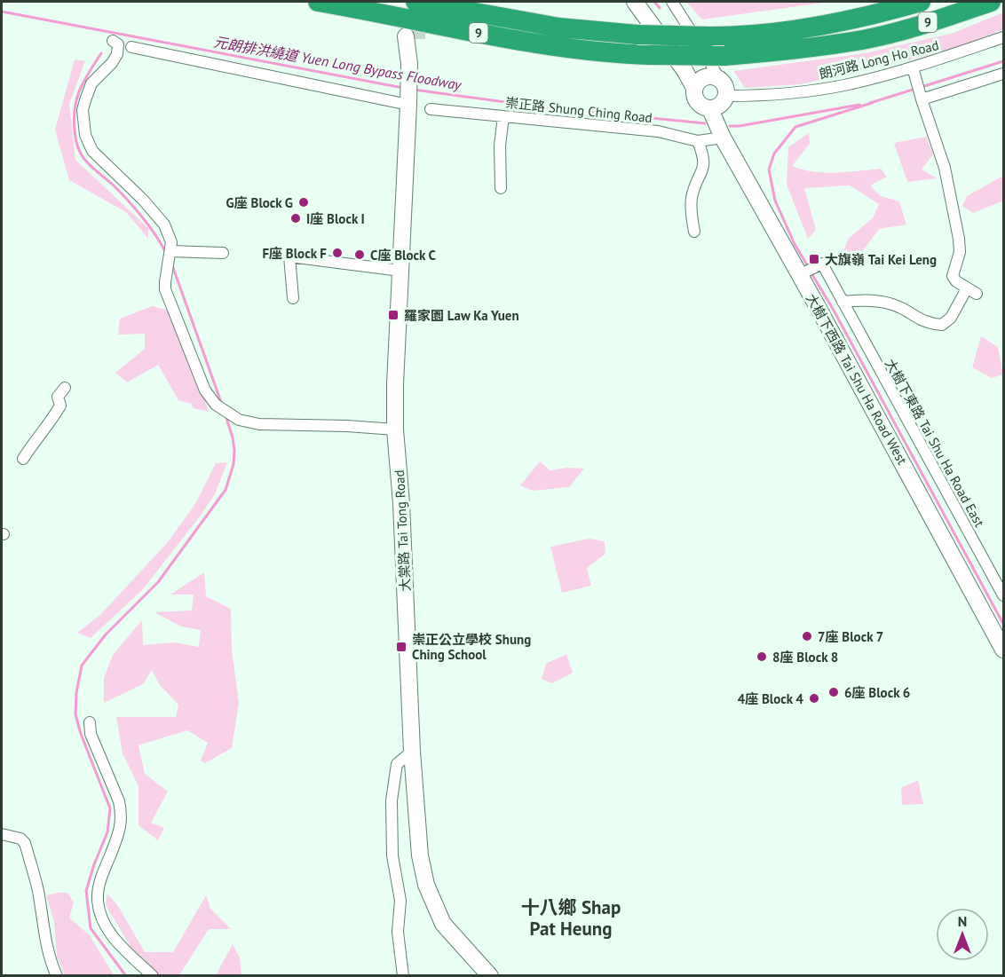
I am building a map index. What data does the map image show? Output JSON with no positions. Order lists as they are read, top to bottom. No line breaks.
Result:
{"streets":{"highway":["9"],"street":["朗河路 Long Ho Road","崇正路 Shung Ching Road","大樹下西路 Tai Shu Ha Road West","大樹下東路 Tai Shu Ha Road East","大棠路 Tai Tong Road"]},"crossings":[["朗河路 Long Ho Road","大樹下西路 Tai Shu Ha Road West"],["崇正路 Shung Ching Road","大樹下西路 Tai Shu Ha Road West"],["大樹下西路 Tai Shu Ha Road West","大樹下東路 Tai Shu Ha Road East"]],"districts":["十八鄉 Shap Pat Heung"],"water":["元朗排洪繞道 Yuen Long Bypass Floodway"],"places":{"other":["G座 Block G","I座 Block I","F座 Block F","C座 Block C","7座 Block 7","8座 Block 8","6座 Block 6","4座 Block 4"],"transit":["大旗嶺 Tai Kei Leng","羅家園 Law Ka Yuen","崇正公立學校 Shung Ching School"]},"north":"top"}
